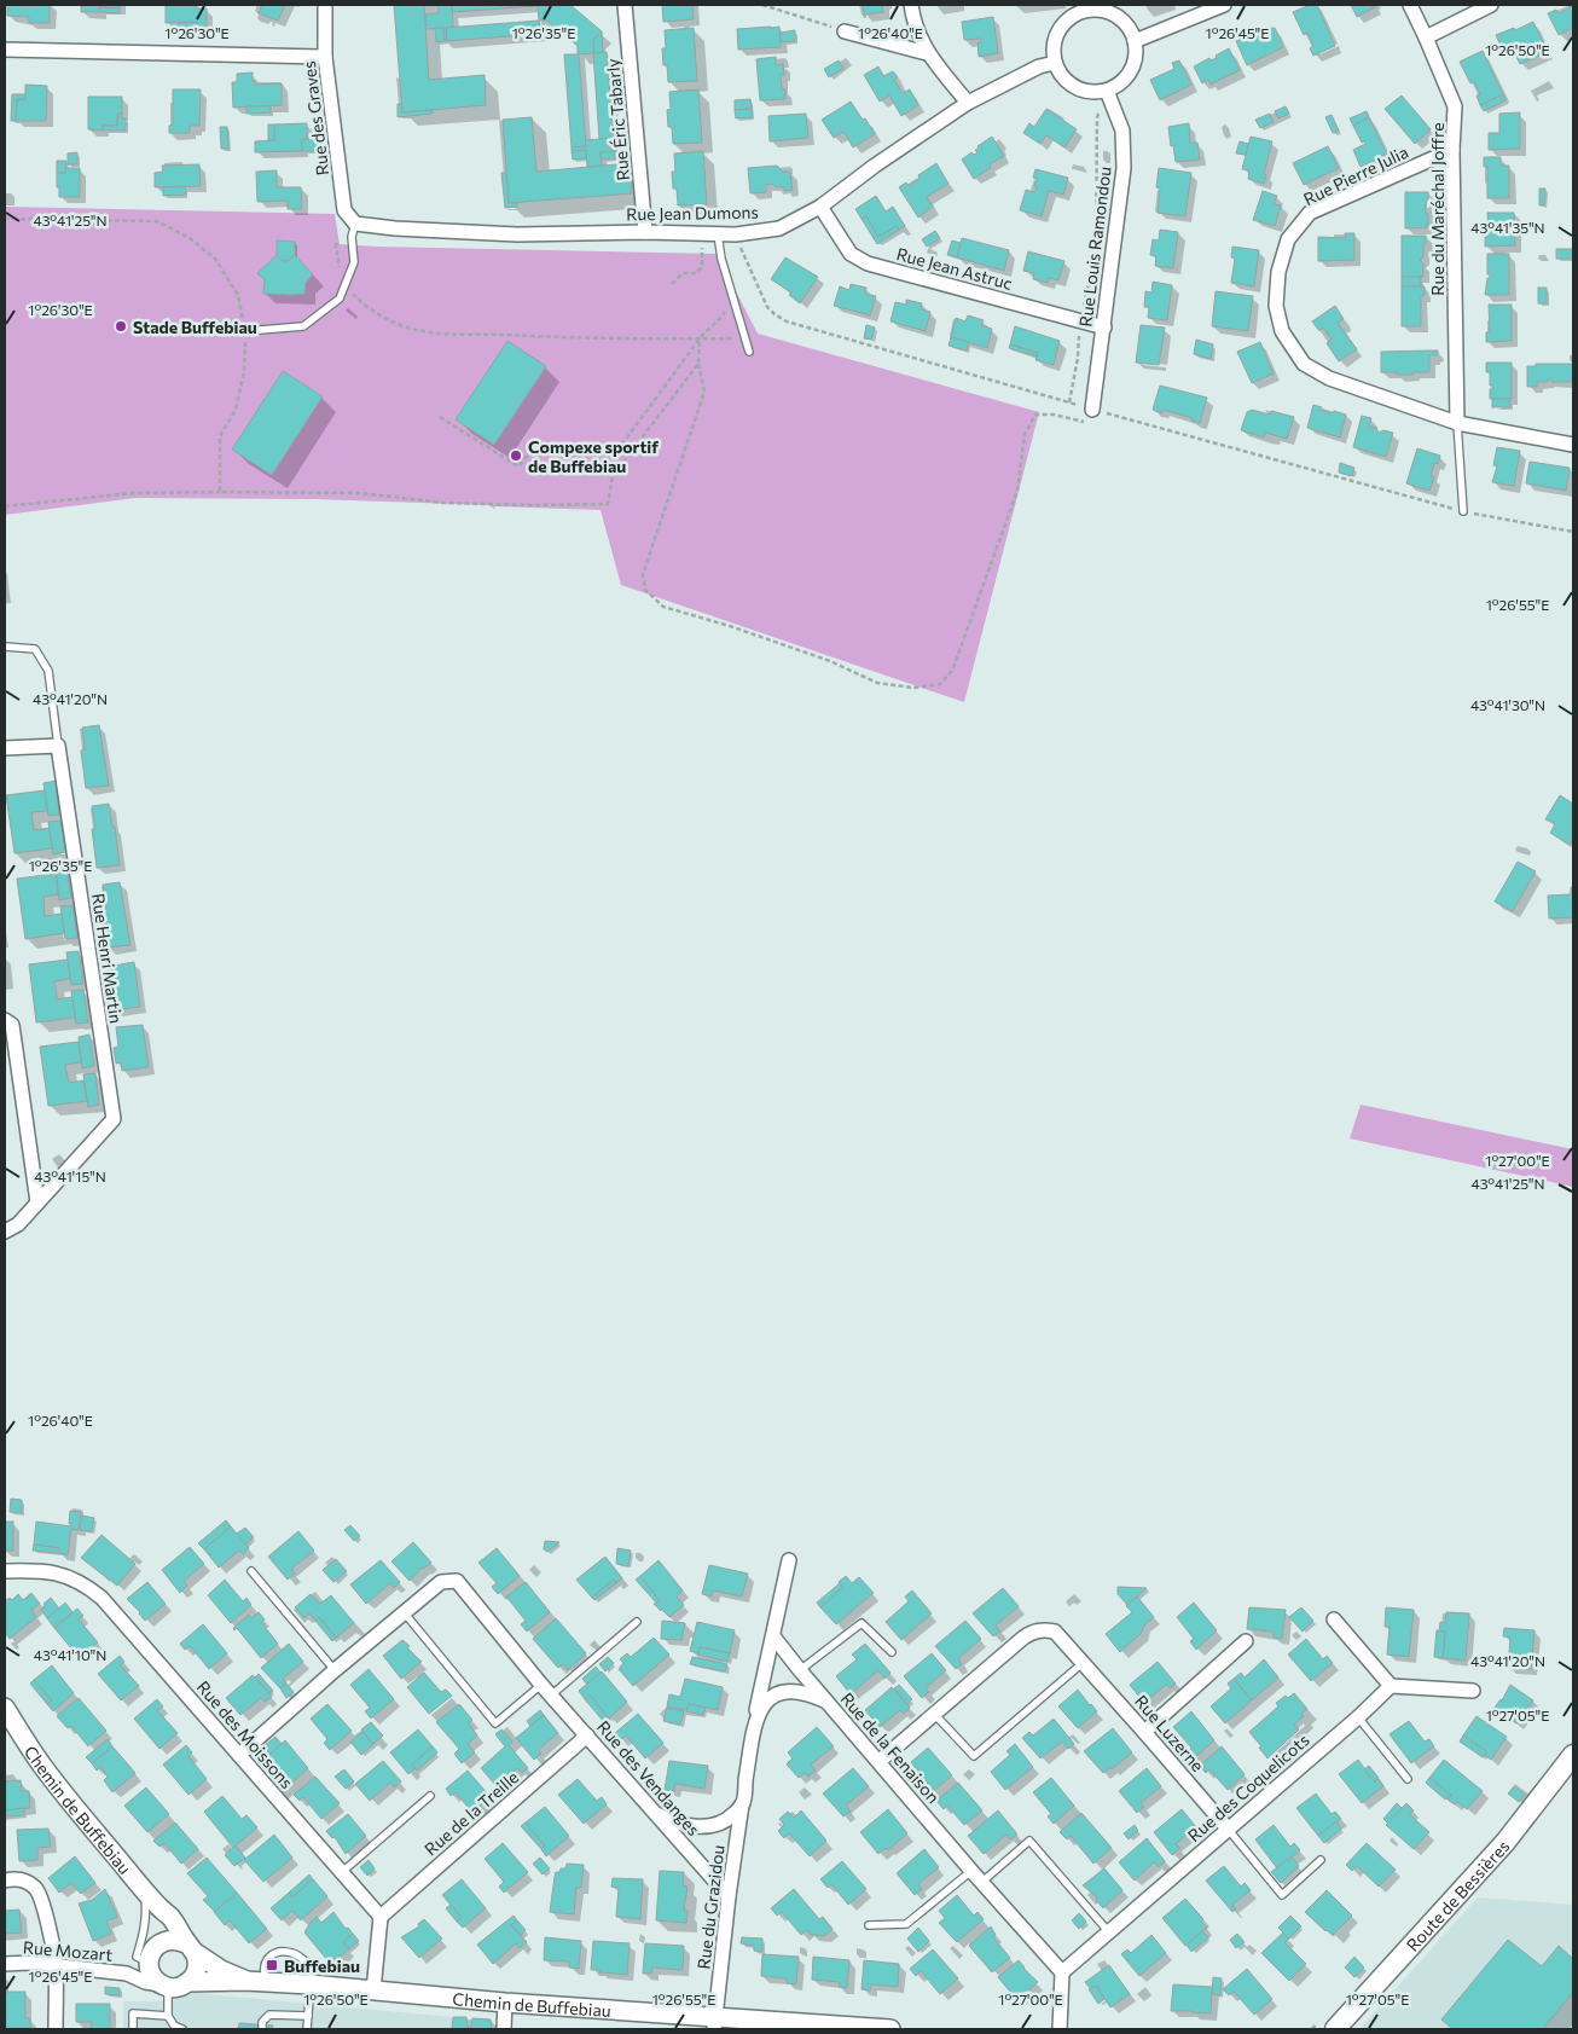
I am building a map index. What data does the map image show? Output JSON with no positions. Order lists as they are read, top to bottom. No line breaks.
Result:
{"streets":{"main road":["Route de Bessières"],"street":["Rue des Graves","Rue Éric Tabarly","Rue Pierre Julia","Rue du Maréchal Joffre","Rue Jean Dumons","Rue Louis Ramondou","Rue Jean Astruc","Rue Henri Martin","Rue Luzerne","Rue des Moissons","Rue de la Fenaison","Rue des Vendanges","Rue des Coquelicots","Chemin de Buffebiau","Rue de la Treille","Rue du Grazidou","Rue Mozart"]},"crossings":[["Rue des Graves","Rue Jean Dumons"],["Rue Éric Tabarly","Rue Jean Dumons"],["Rue Pierre Julia","Rue du Maréchal Joffre"],["Rue Jean Dumons","Rue Louis Ramondou"],["Rue Jean Dumons","Rue Jean Astruc"],["Rue Louis Ramondou","Rue Jean Astruc"],["Rue Luzerne","Rue de la Fenaison"],["Rue Luzerne","Rue des Coquelicots"],["Rue des Moissons","Rue des Vendanges"],["Rue des Moissons","Rue de la Treille"],["Rue de la Fenaison","Rue des Coquelicots"],["Rue de la Fenaison","Rue du Grazidou"],["Rue des Vendanges","Rue de la Treille"],["Rue des Vendanges","Rue du Grazidou"],["Chemin de Buffebiau","Rue du Grazidou"],["Chemin de Buffebiau","Rue Mozart"]],"places":{"other":["Stade Buffebiau","Compexe sportif de Buffebiau"],"transit":["Buffebiau"]},"coordinates":["1°26'30\"E","1°26'35\"E","1°26'40\"E","1°26'45\"E","1°26'50\"E","43°41'25\"N","43°41'35\"N","1°26'55\"E","43°41'20\"N","43°41'30\"N","1°27'00\"E","43°41'15\"N","43°41'10\"N","1°27'05\"E"]}
